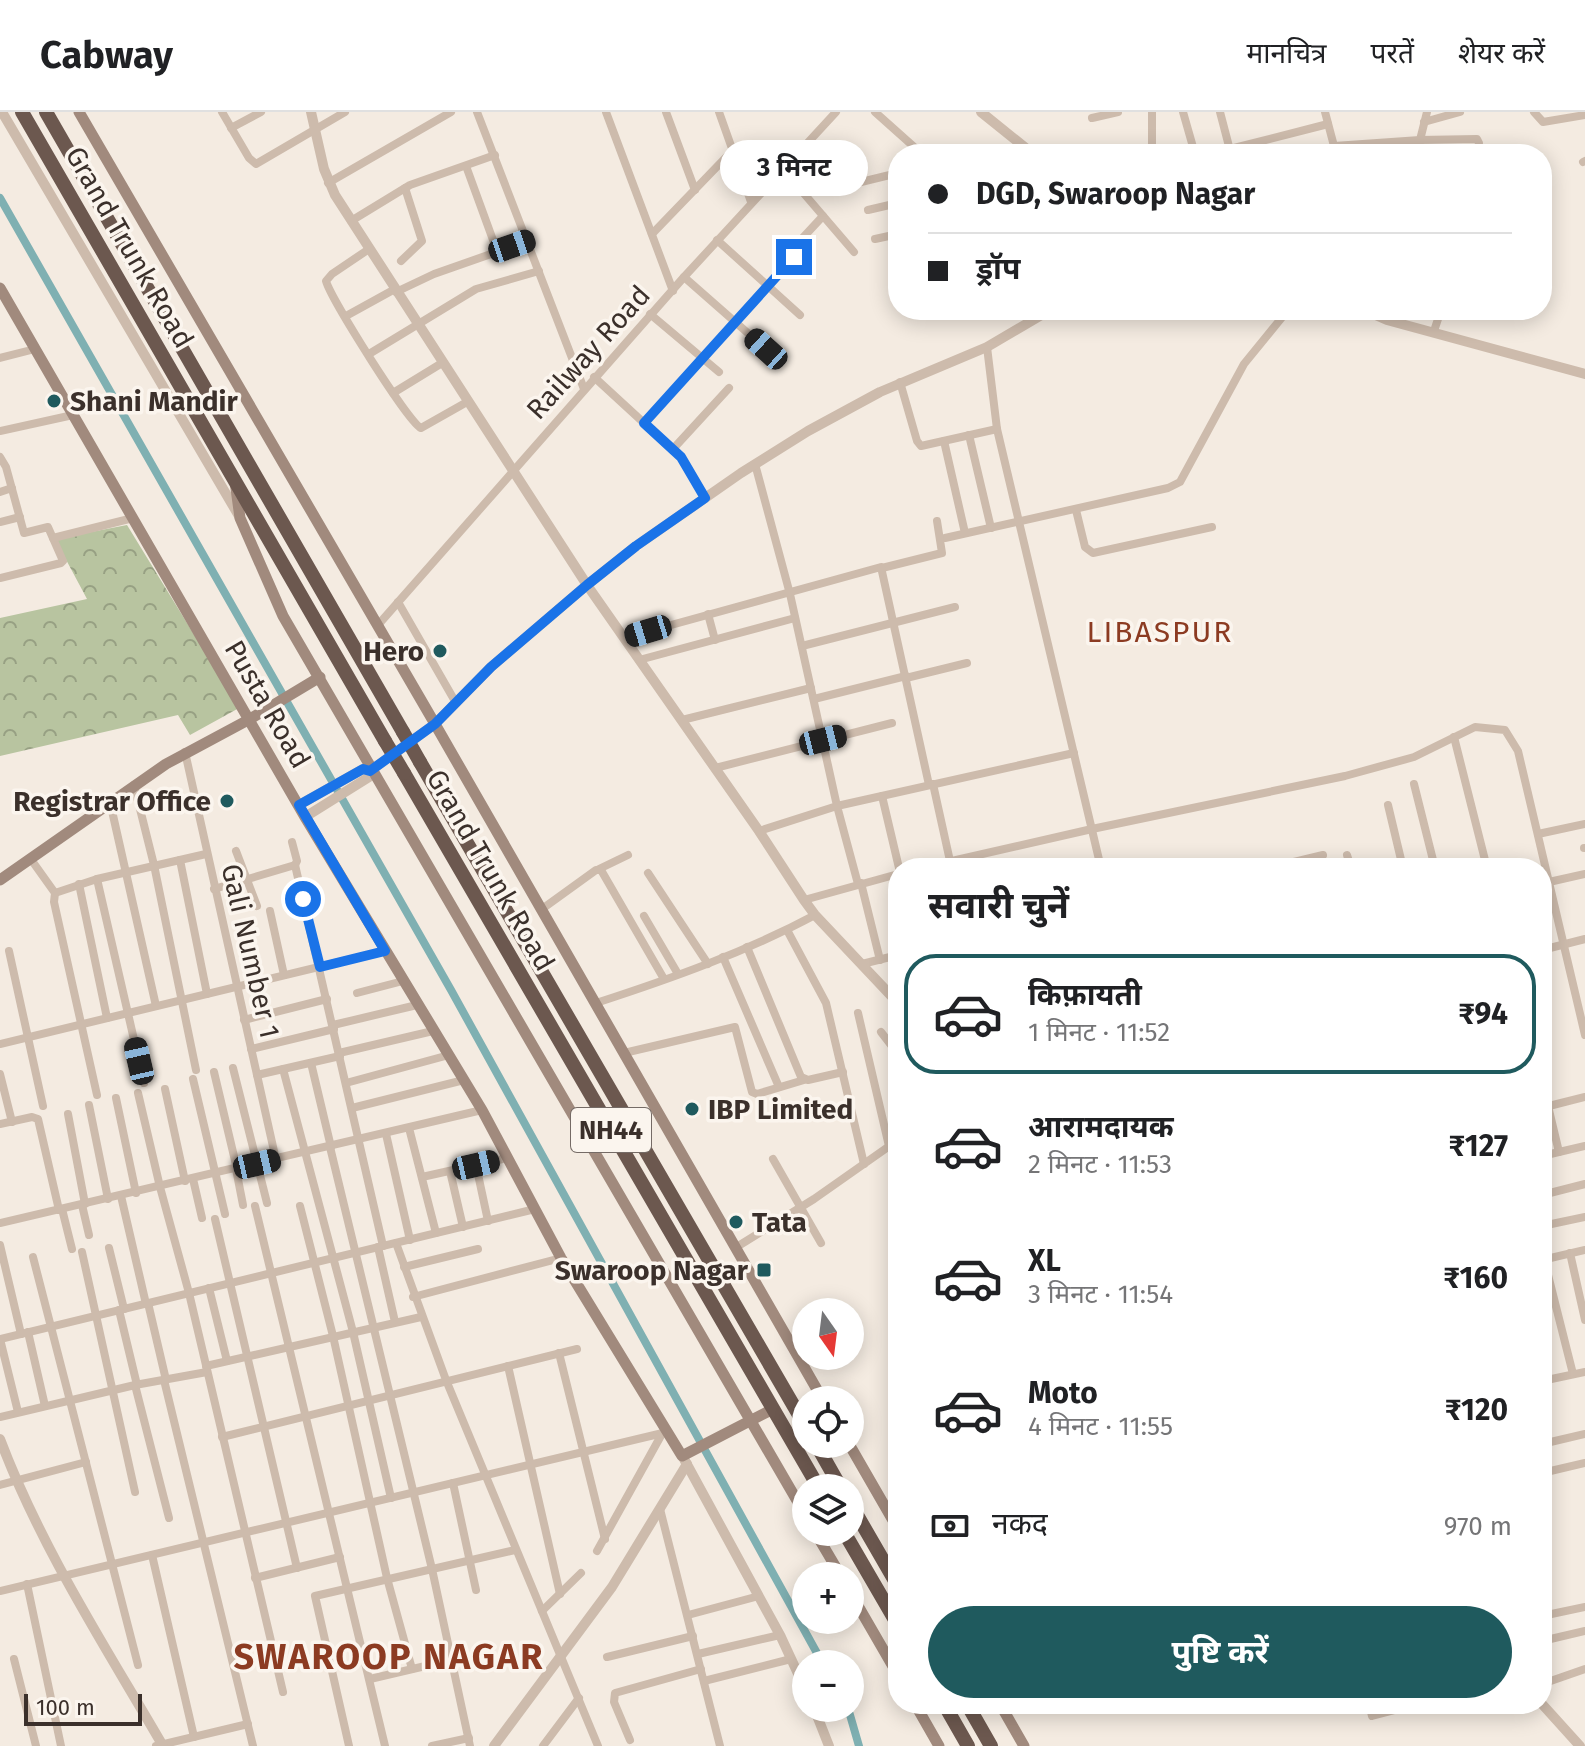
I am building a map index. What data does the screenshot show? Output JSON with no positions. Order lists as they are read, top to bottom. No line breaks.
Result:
{"streets":{"highway":["Grand Trunk Road","NH44"],"main road":["Pusta Road"],"street":["Railway Road","Gali Number 1"]},"districts":["LIBASPUR","SWAROOP NAGAR"],"places":{"other":["Shani Mandir","Hero","Registrar Office","IBP Limited","Tata"],"transit":["Swaroop Nagar"]},"scale_bar":"100 m","north":"bottom","page":{"header":"Cabway","nav":["मानचित्र","परतें","शेयर करें"],"bubble":"3 मिनट","banner":["DGD, Swaroop Nagar","ड्रॉप"],"heading":"सवारी चुनें","list":[{"name":"किफ़ायती","note":"1 मिनट · 11:52","value":"₹94"},{"name":"आरामदायक","note":"2 मिनट · 11:53","value":"₹127"},{"name":"XL","note":"3 मिनट · 11:54","value":"₹160"},{"name":"Moto","note":"4 मिनट · 11:55","value":"₹120"}],"map_buttons":["+","−"],"pay":["नकद","970 m"],"buttons":"पुष्टि करें","scale":"100 m"}}
